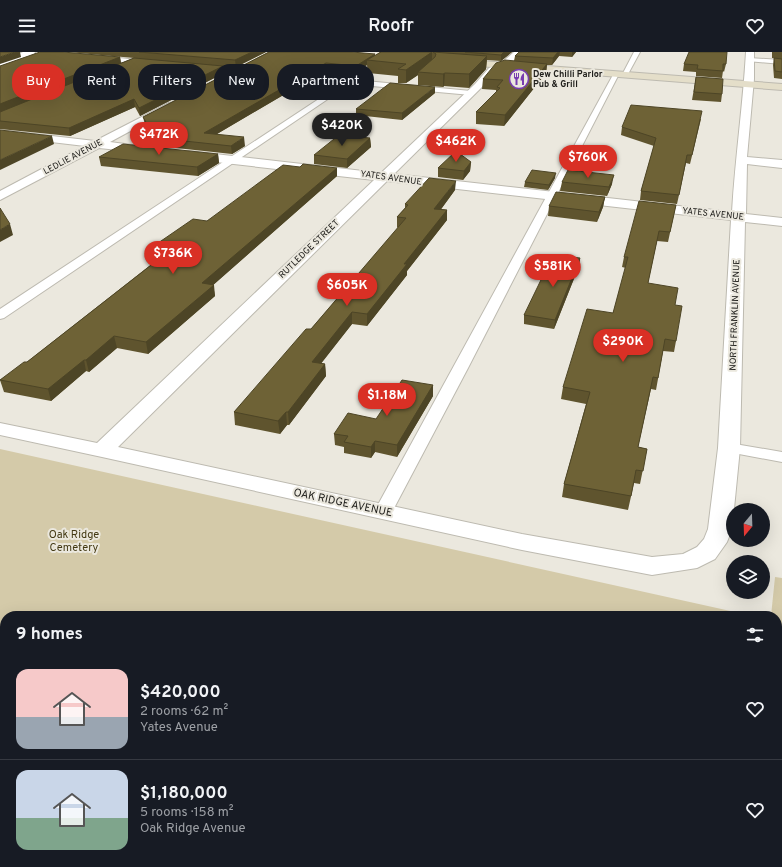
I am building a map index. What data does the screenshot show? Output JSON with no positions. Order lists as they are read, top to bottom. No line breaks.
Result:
{"streets":{"street":["LEDLIE AVENUE","YATES AVENUE","RUTLEDGE STREET","NORTH FRANKLIN AVENUE","OAK RIDGE AVENUE"]},"crossings":[["YATES AVENUE","RUTLEDGE STREET"],["YATES AVENUE","NORTH FRANKLIN AVENUE"],["RUTLEDGE STREET","OAK RIDGE AVENUE"],["NORTH FRANKLIN AVENUE","OAK RIDGE AVENUE"]],"parks":["Oak Ridge Cemetery"],"places":{"restaurant":["Dew Chilli Parlor Pub & Grill"]},"north":"bottom","page":{"header":"Roofr","chip":["Buy","Rent","Filters","New","Apartment"],"price":["$420K","$472K","$462K","$760K","$736K","$581K","$605K","$290K","$1.18M"],"heading":"9 homes","list":[{"name":"$420,000","note":"2 rooms · 62 m² · Yates Avenue"},{"name":"$1,180,000","note":"5 rooms · 158 m² · Oak Ridge Avenue"}]}}
